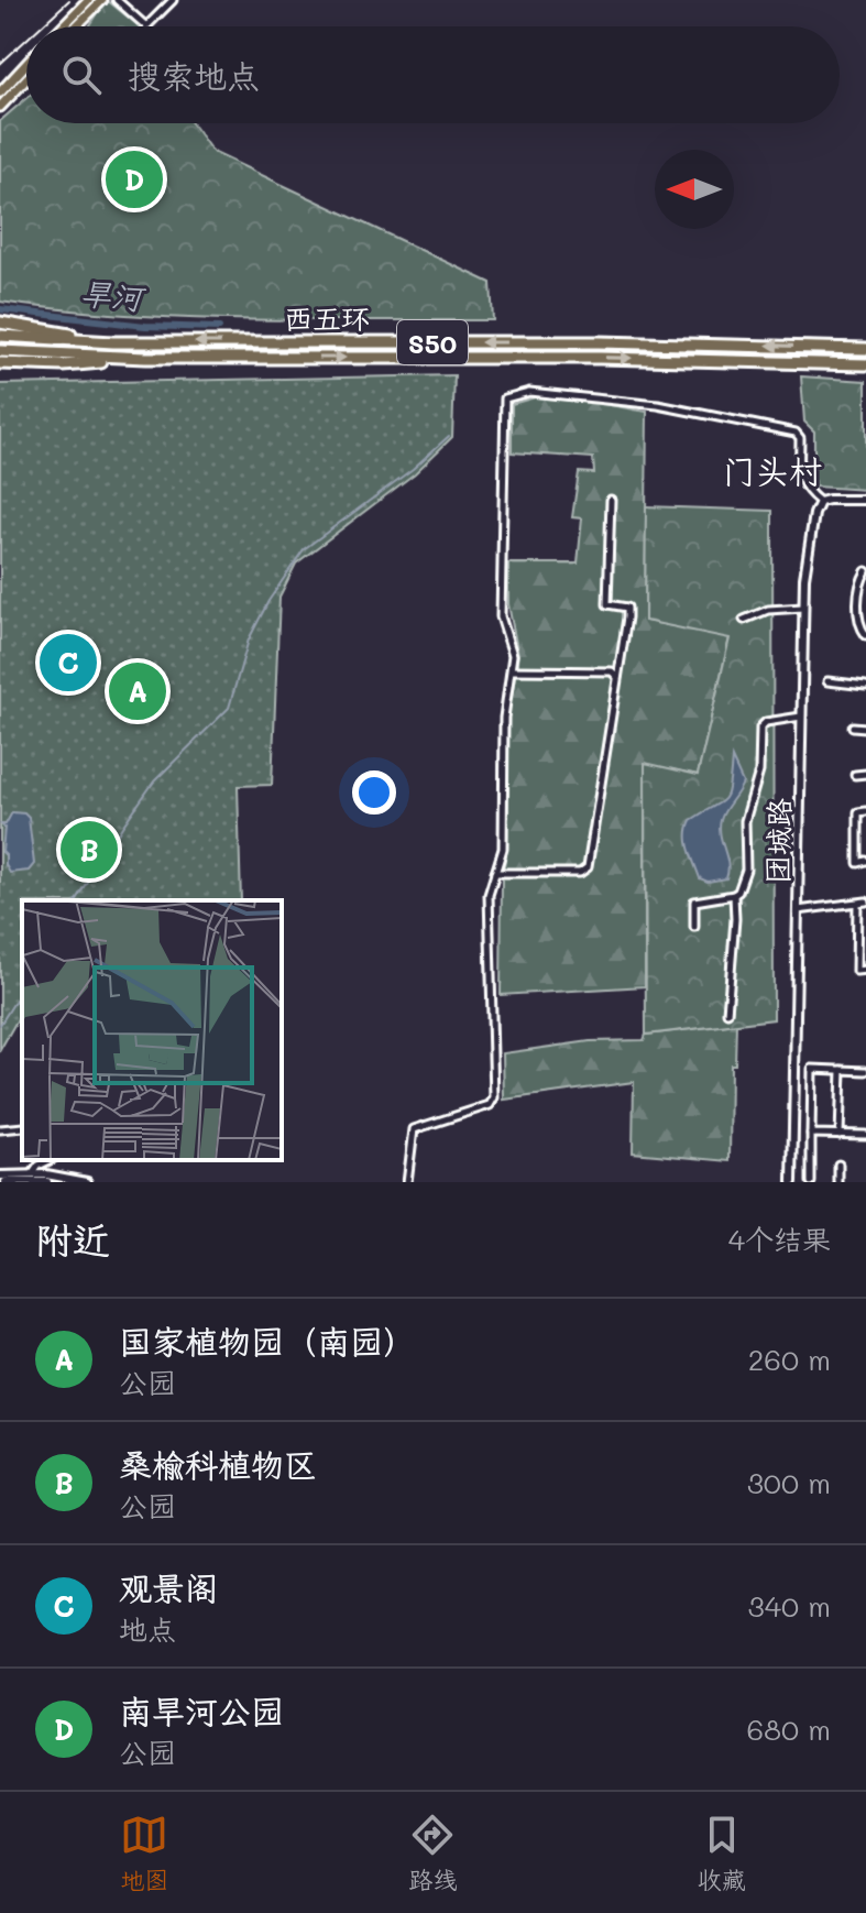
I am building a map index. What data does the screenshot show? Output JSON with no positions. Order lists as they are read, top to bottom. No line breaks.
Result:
{"streets":{"highway":["西五环","S50"],"street":["团城路"]},"districts":["门头村"],"water":["旱河"],"north":"left","page":{"search":"搜索地点","pins":["D","C","A","B"],"heading":["附近","4个结果"],"list":[{"mark":"A","name":"国家植物园（南园）","note":"公园","value":"260 m"},{"mark":"B","name":"桑榆科植物区","note":"公园","value":"300 m"},{"mark":"C","name":"观景阁","note":"地点","value":"340 m"},{"mark":"D","name":"南旱河公园","note":"公园","value":"680 m"}],"nav":["地图","路线","收藏"]}}
